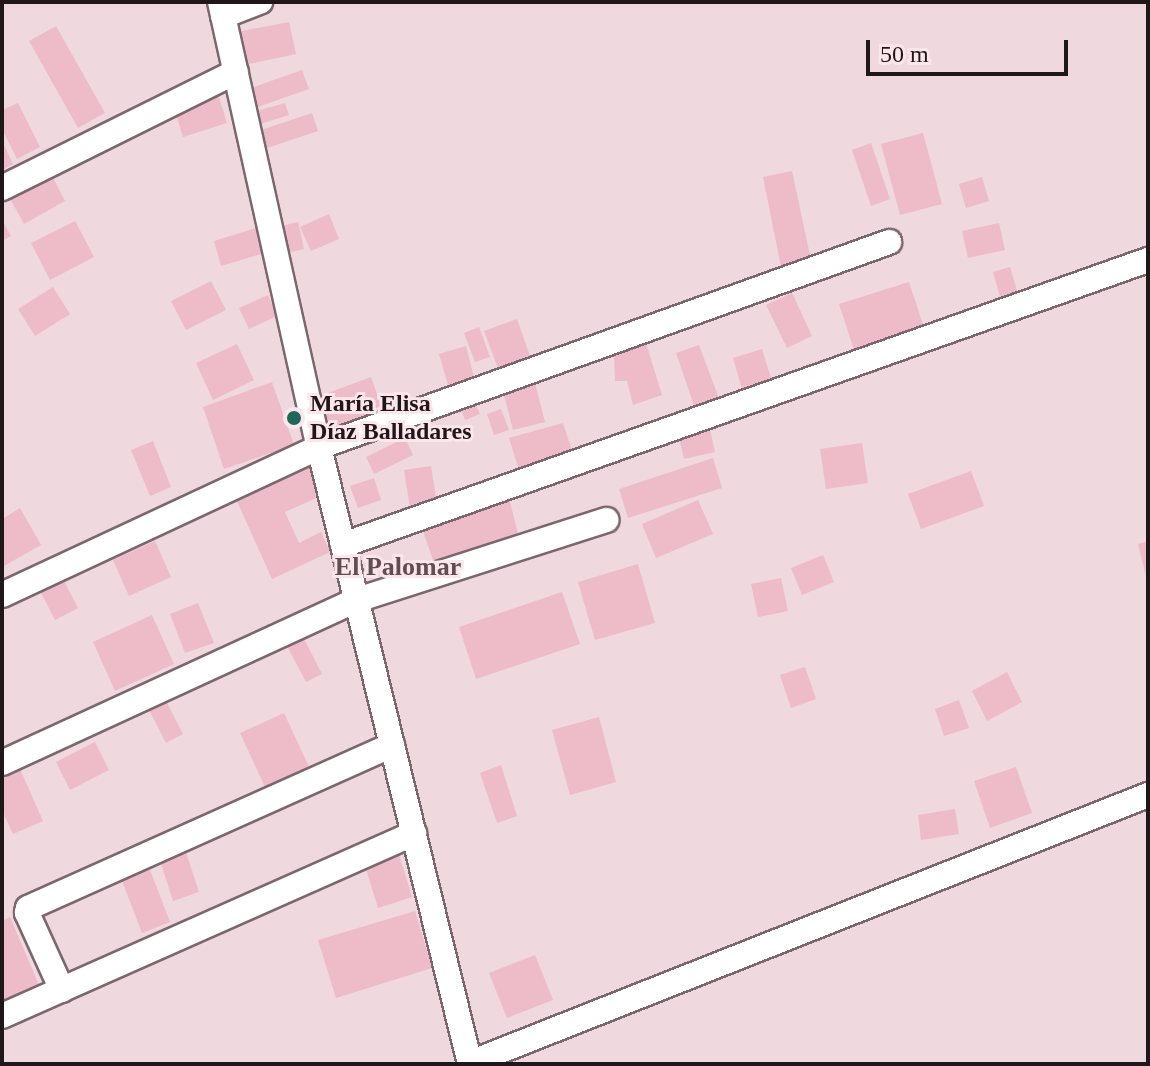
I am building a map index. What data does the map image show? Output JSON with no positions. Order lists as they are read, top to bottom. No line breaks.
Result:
{"districts":["El Palomar"],"places":["María Elisa Díaz Balladares"],"scale_bar":"50 m"}
